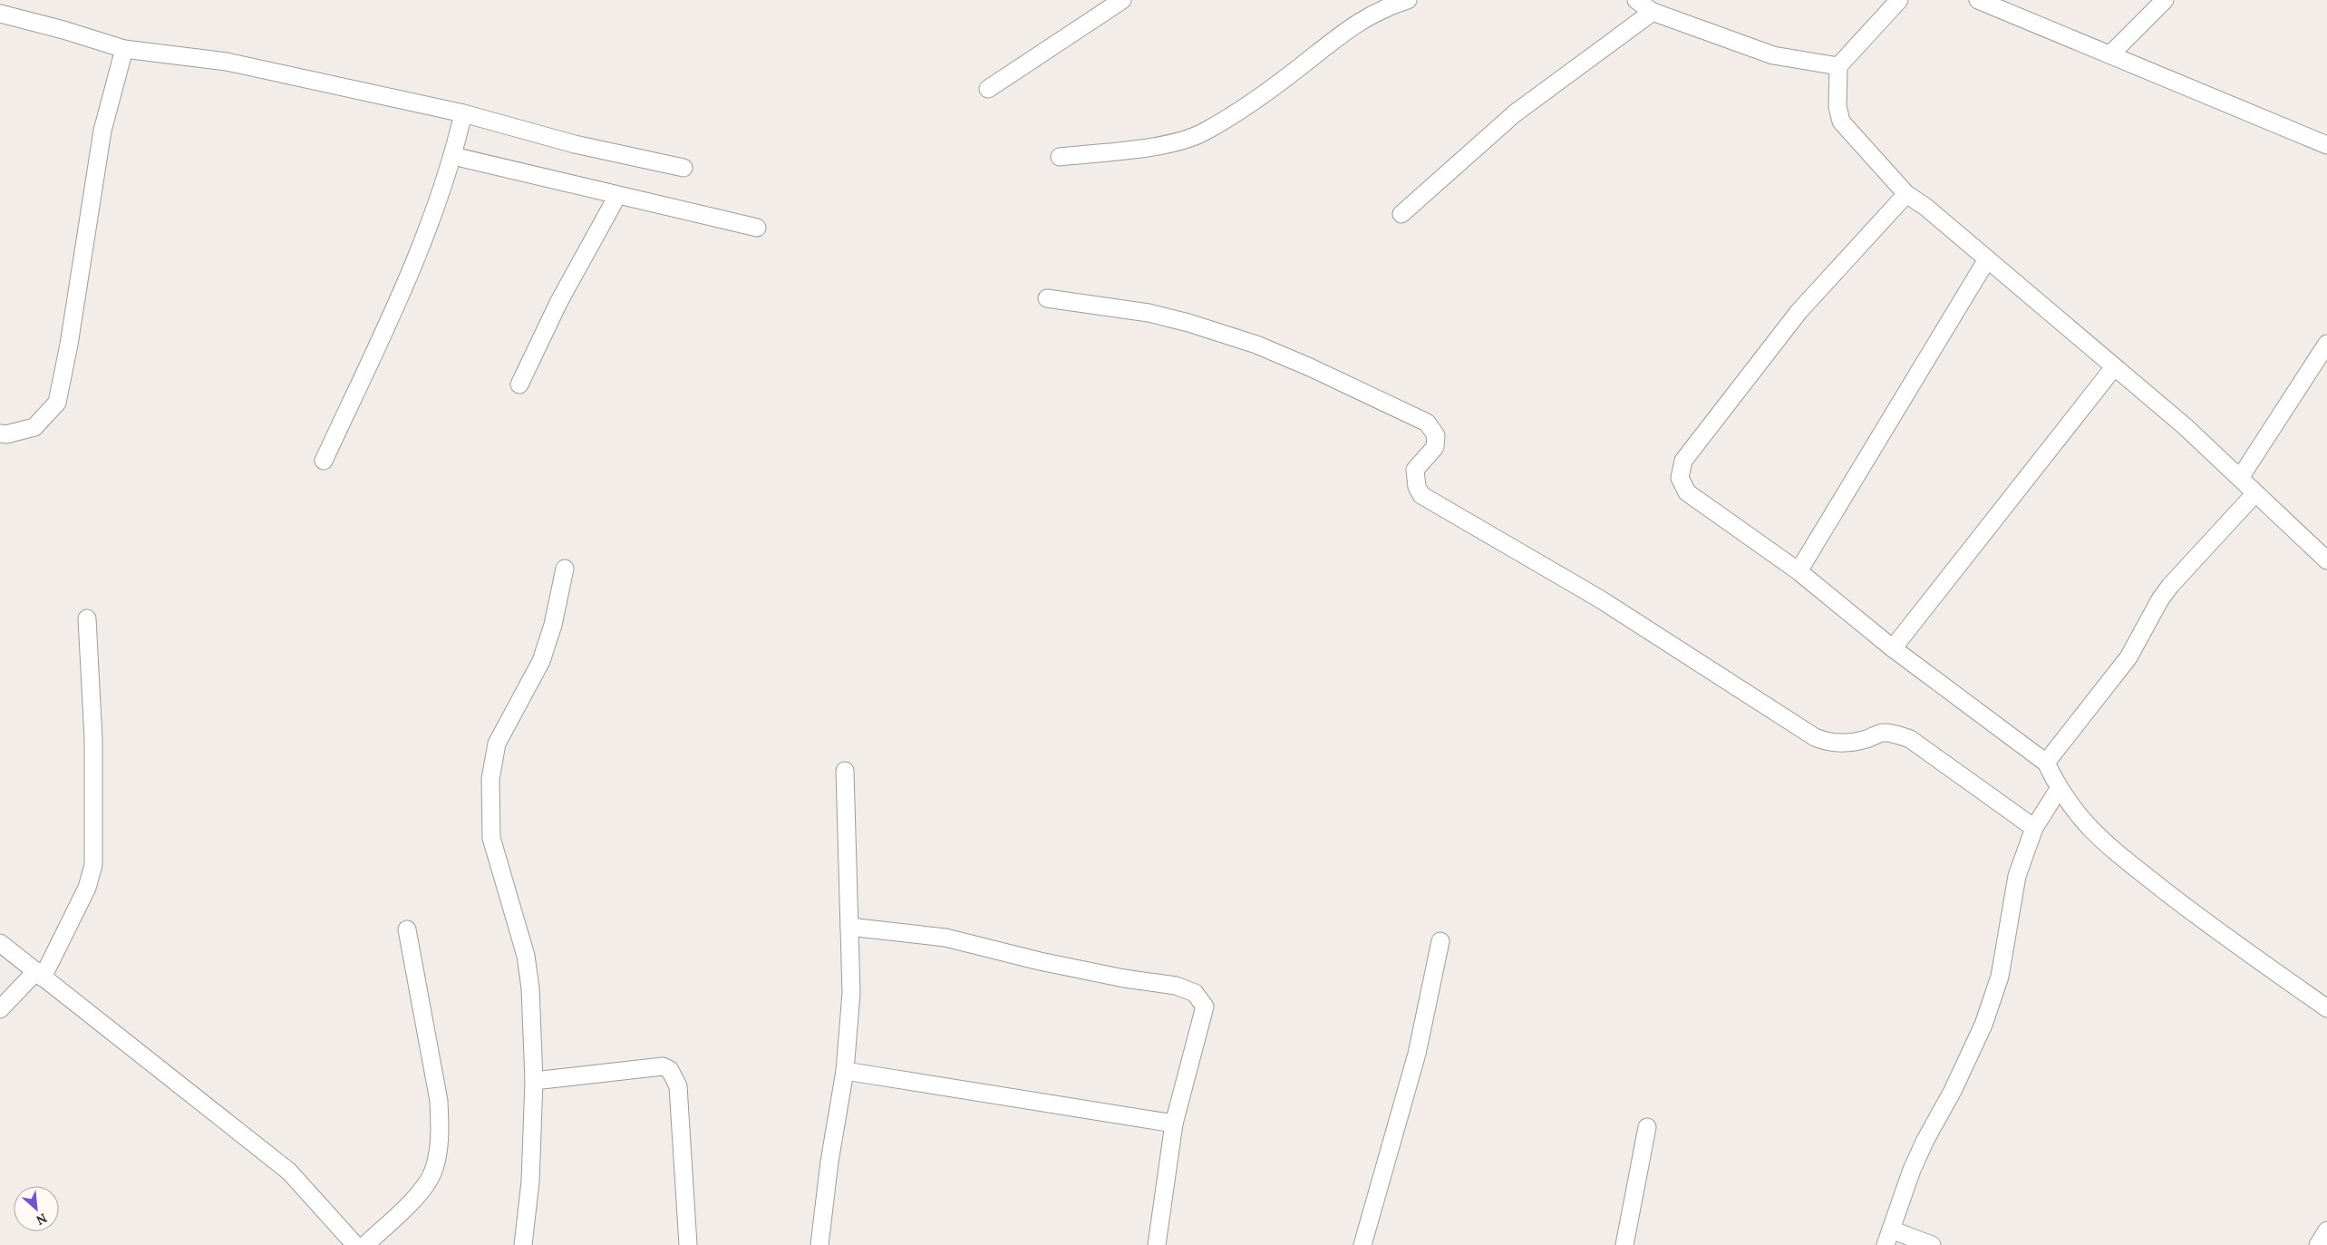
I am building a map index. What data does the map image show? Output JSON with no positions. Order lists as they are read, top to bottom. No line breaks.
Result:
{"north":"bottom right"}
